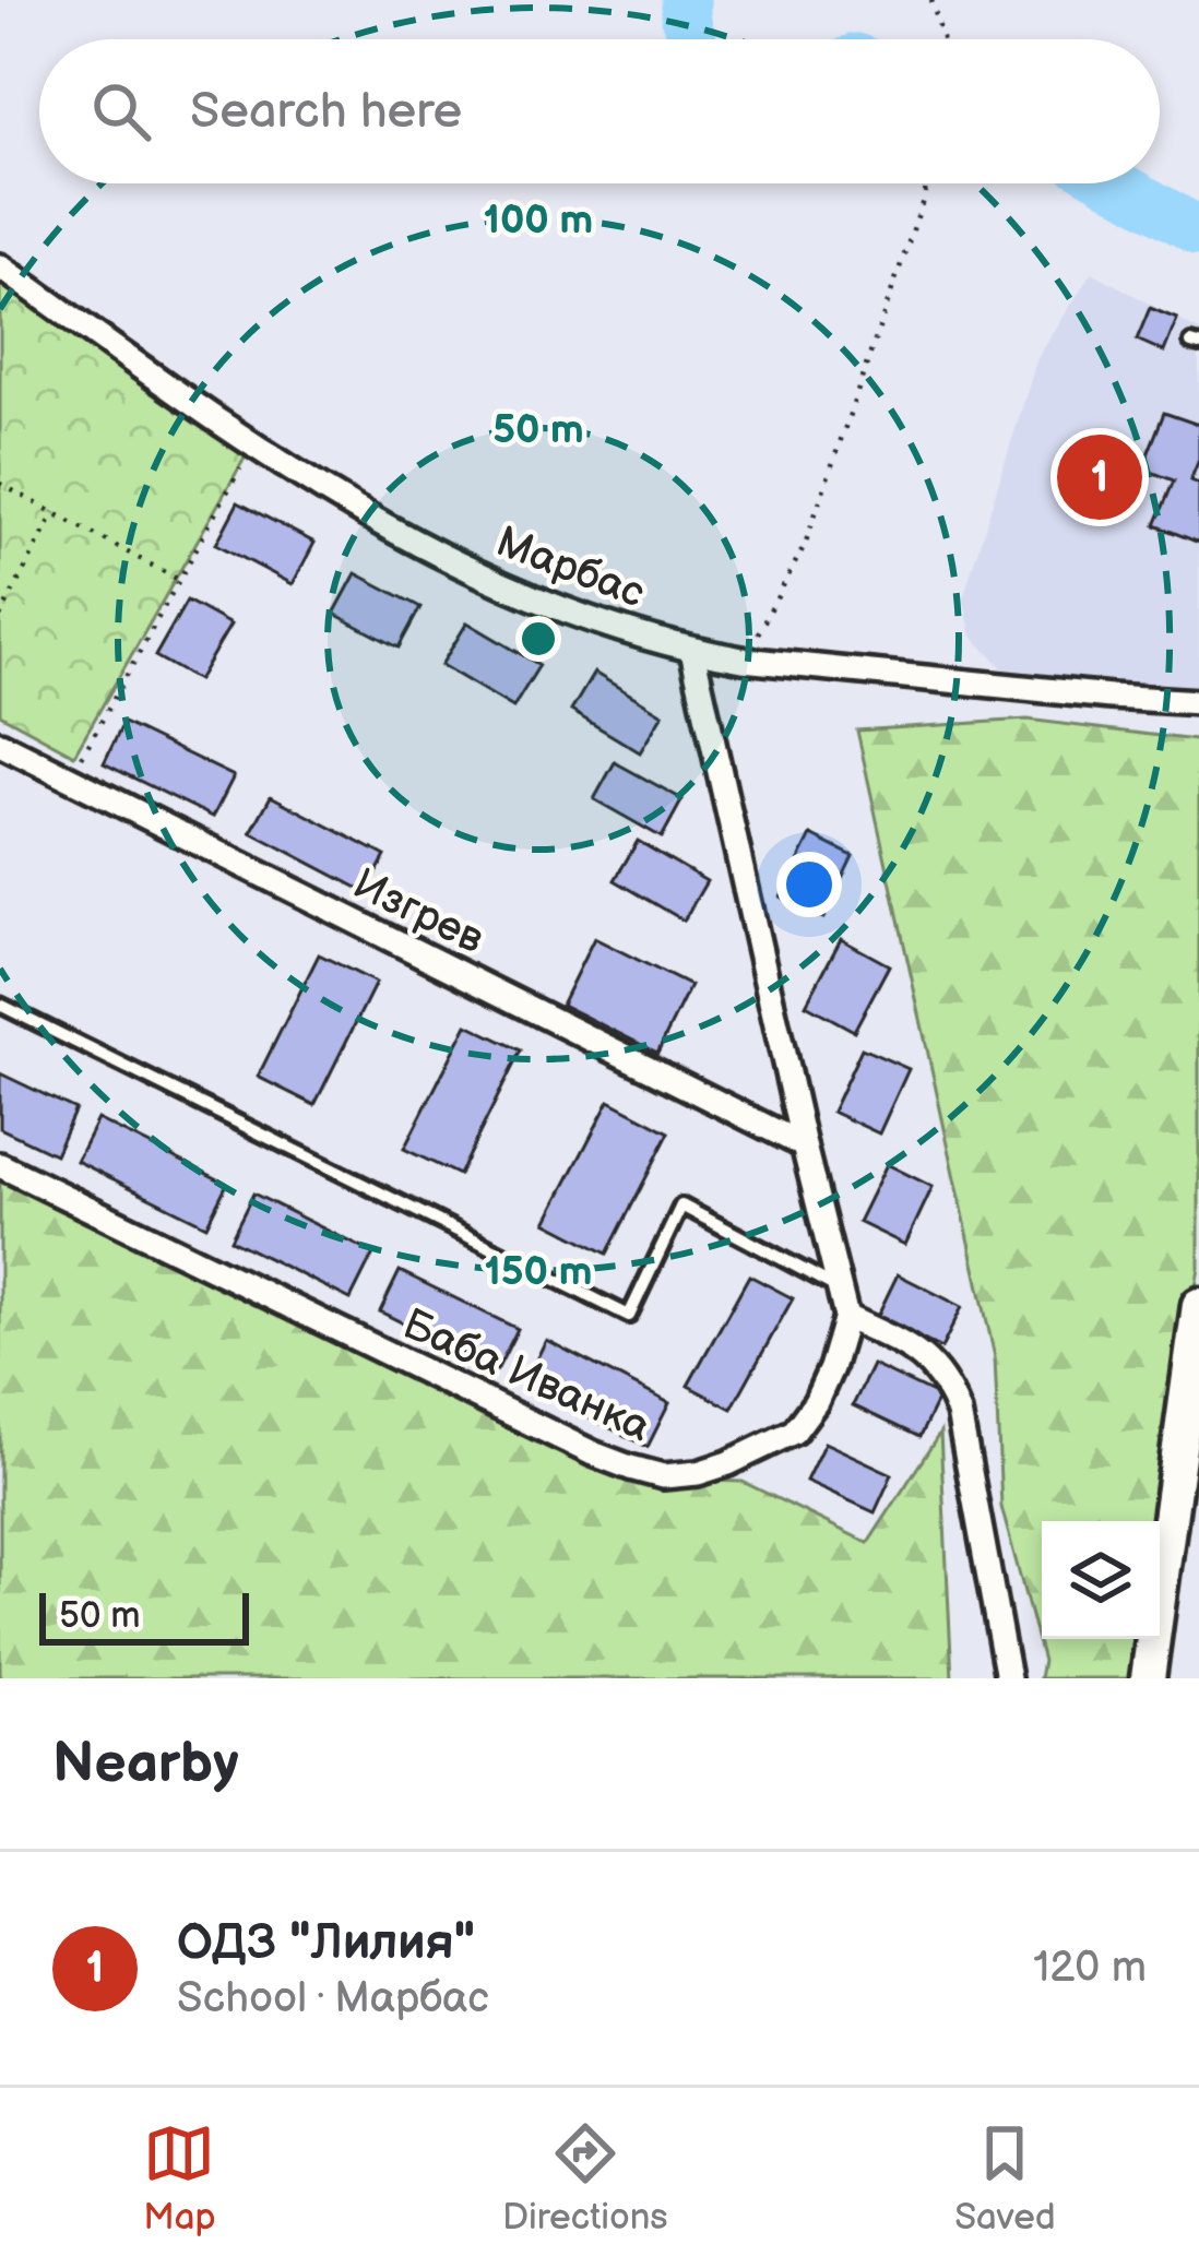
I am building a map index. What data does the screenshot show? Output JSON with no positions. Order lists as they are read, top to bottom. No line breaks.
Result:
{"streets":{"street":["Марбас","Изгрев","Баба Иванка"]},"scale_bar":"50 m","page":{"search":"Search here","pins":"1","scale":"50 m","heading":"Nearby","list":[{"mark":"1","name":"ОДЗ \"Лилия\"","note":"School · Марбас","value":"120 m"}],"nav":["Map","Directions","Saved"]},"rings":["100 m","50 m","150 m"]}
